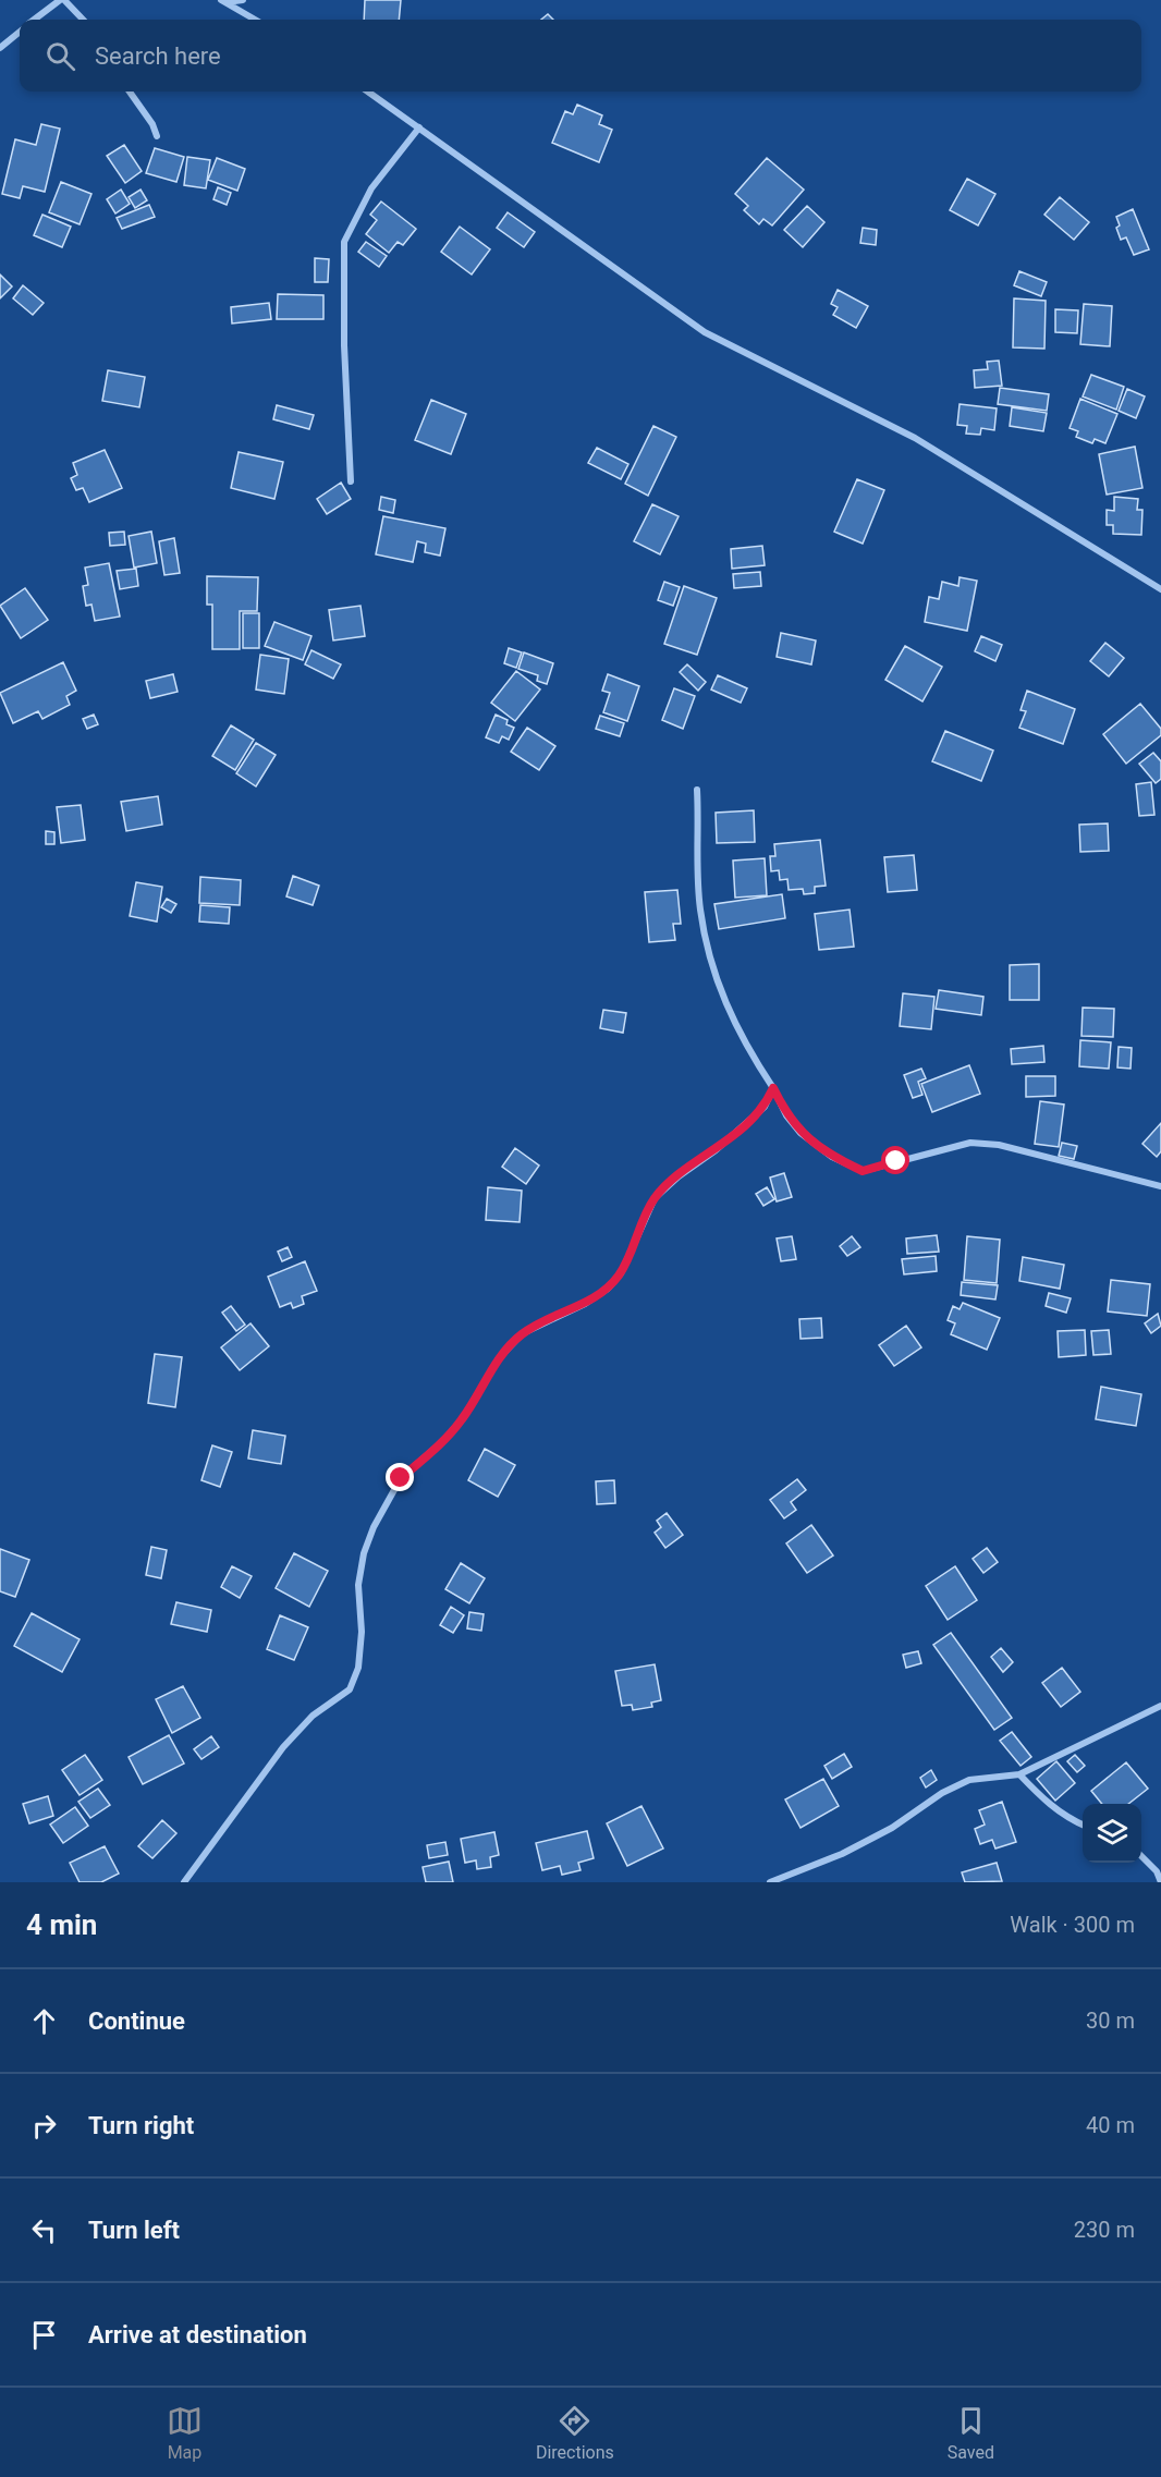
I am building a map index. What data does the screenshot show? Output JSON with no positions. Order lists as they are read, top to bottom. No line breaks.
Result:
{"page":{"search":"Search here","heading":["4 min","Walk · 300 m"],"list":[["Continue","30 m"],["Turn right","40 m"],["Turn left","230 m"],"Arrive at destination"],"nav":["Map","Directions","Saved"]}}
